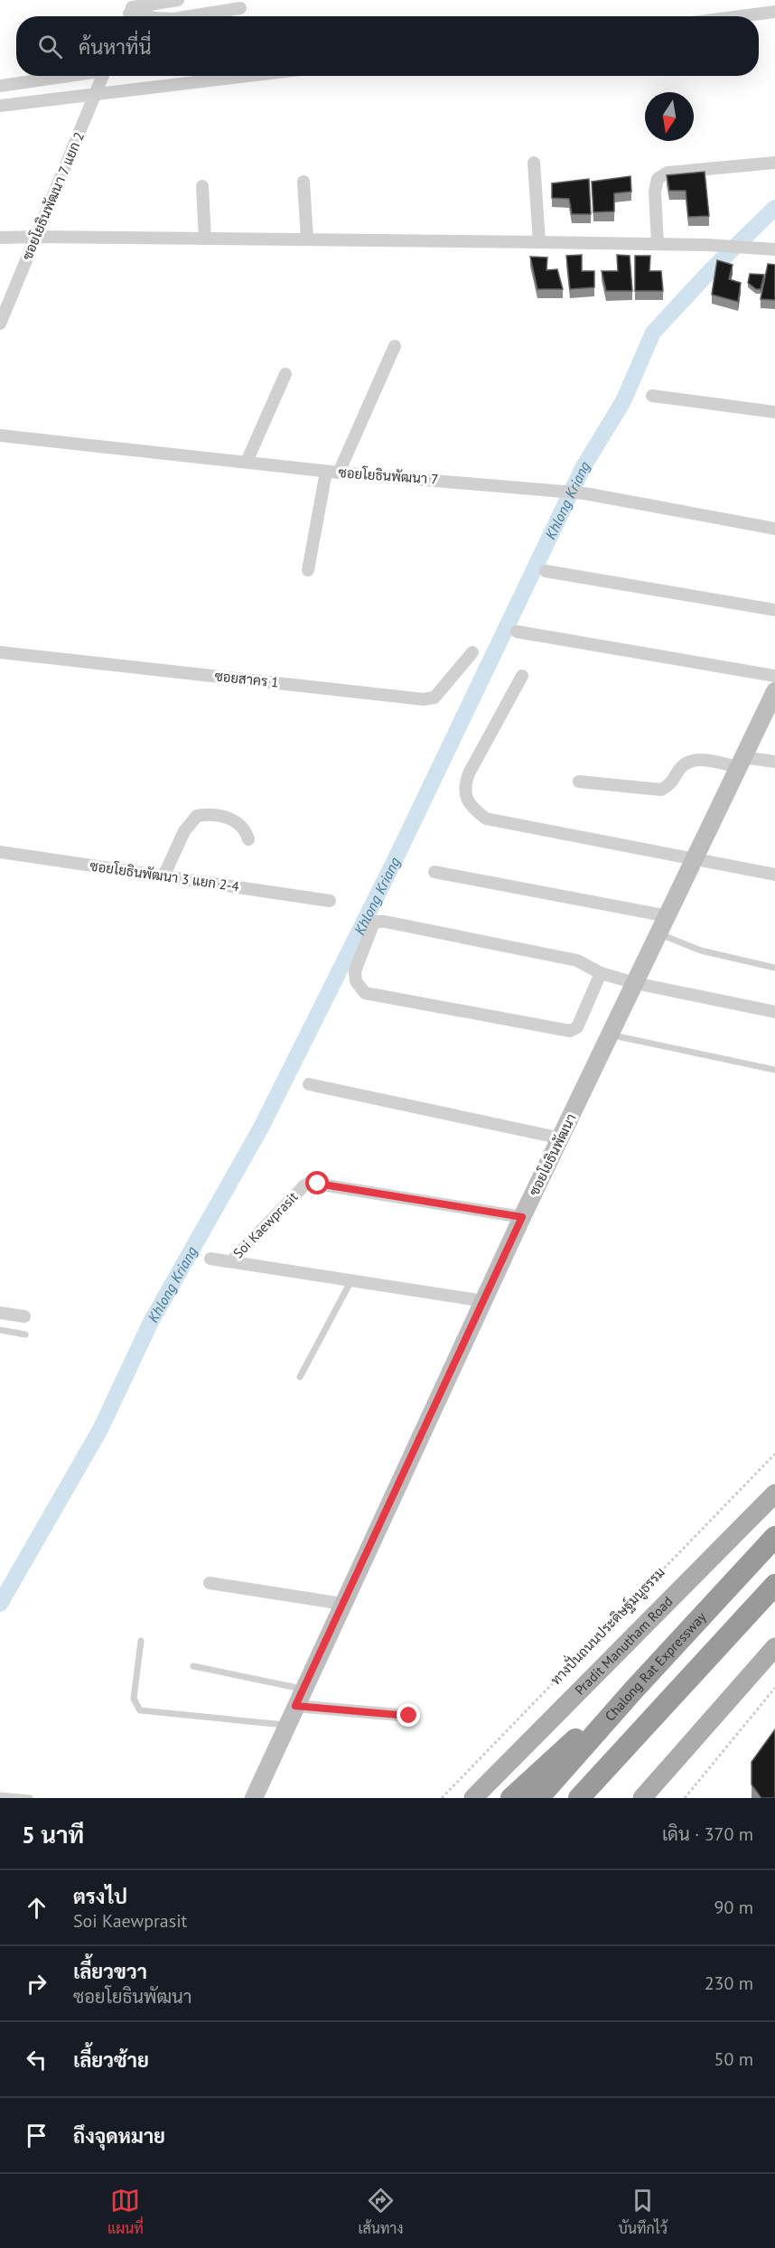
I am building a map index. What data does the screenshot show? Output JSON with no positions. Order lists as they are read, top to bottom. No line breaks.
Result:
{"streets":{"highway":["Chalong Rat Expressway"],"main road":["Pradit Manutham Road"],"street":["ซอยโยธินพัฒนา 7 แยก 2","ซอยโยธินพัฒนา 7","ซอยสาคร 1","ซอยโยธินพัฒนา 3 แยก 2-4","ซอยโยธินพัฒนา","Soi Kaewprasit"],"path":["ทางปั่นถนนประดิษฐ์มนูธรรม"]},"crossings":[["ซอยโยธินพัฒนา","Soi Kaewprasit"]],"water":["Khlong Kriang"],"north":"bottom","page":{"search":"ค้นหาที่นี่","heading":["5 นาที","เดิน · 370 m"],"list":[["ตรงไป","Soi Kaewprasit","90 m"],["เลี้ยวขวา","ซอยโยธินพัฒนา","230 m"],["เลี้ยวซ้าย","50 m"],"ถึงจุดหมาย"],"nav":["แผนที่","เส้นทาง","บันทึกไว้"]}}
